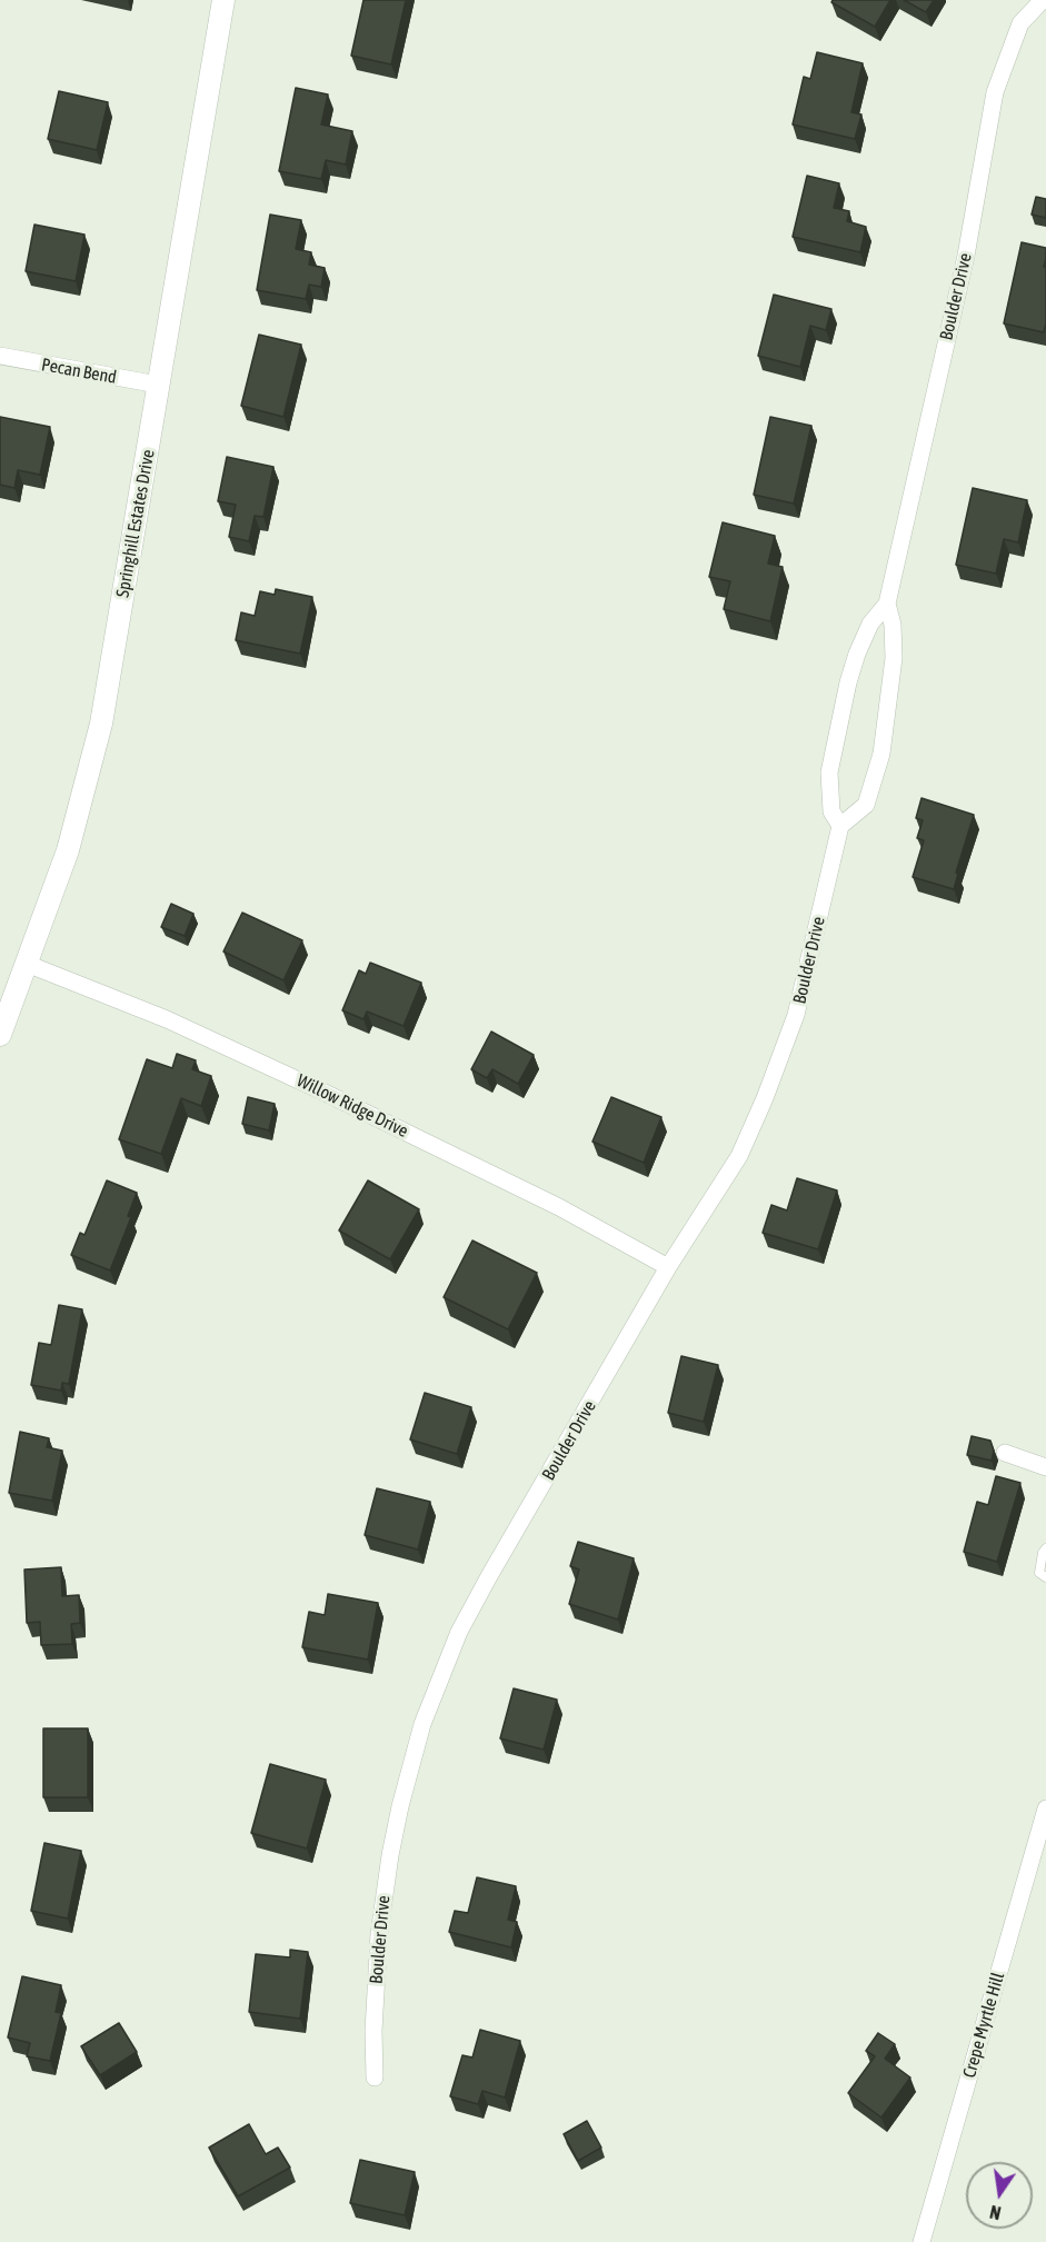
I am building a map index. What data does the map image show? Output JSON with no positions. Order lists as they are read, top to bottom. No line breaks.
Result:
{"streets":{"street":["Boulder Drive","Pecan Bend","Springhill Estates Drive","Willow Ridge Drive","Crepe Myrtle Hill"]},"crossings":[["Boulder Drive","Willow Ridge Drive"],["Pecan Bend","Springhill Estates Drive"],["Springhill Estates Drive","Willow Ridge Drive"]],"north":"bottom"}
